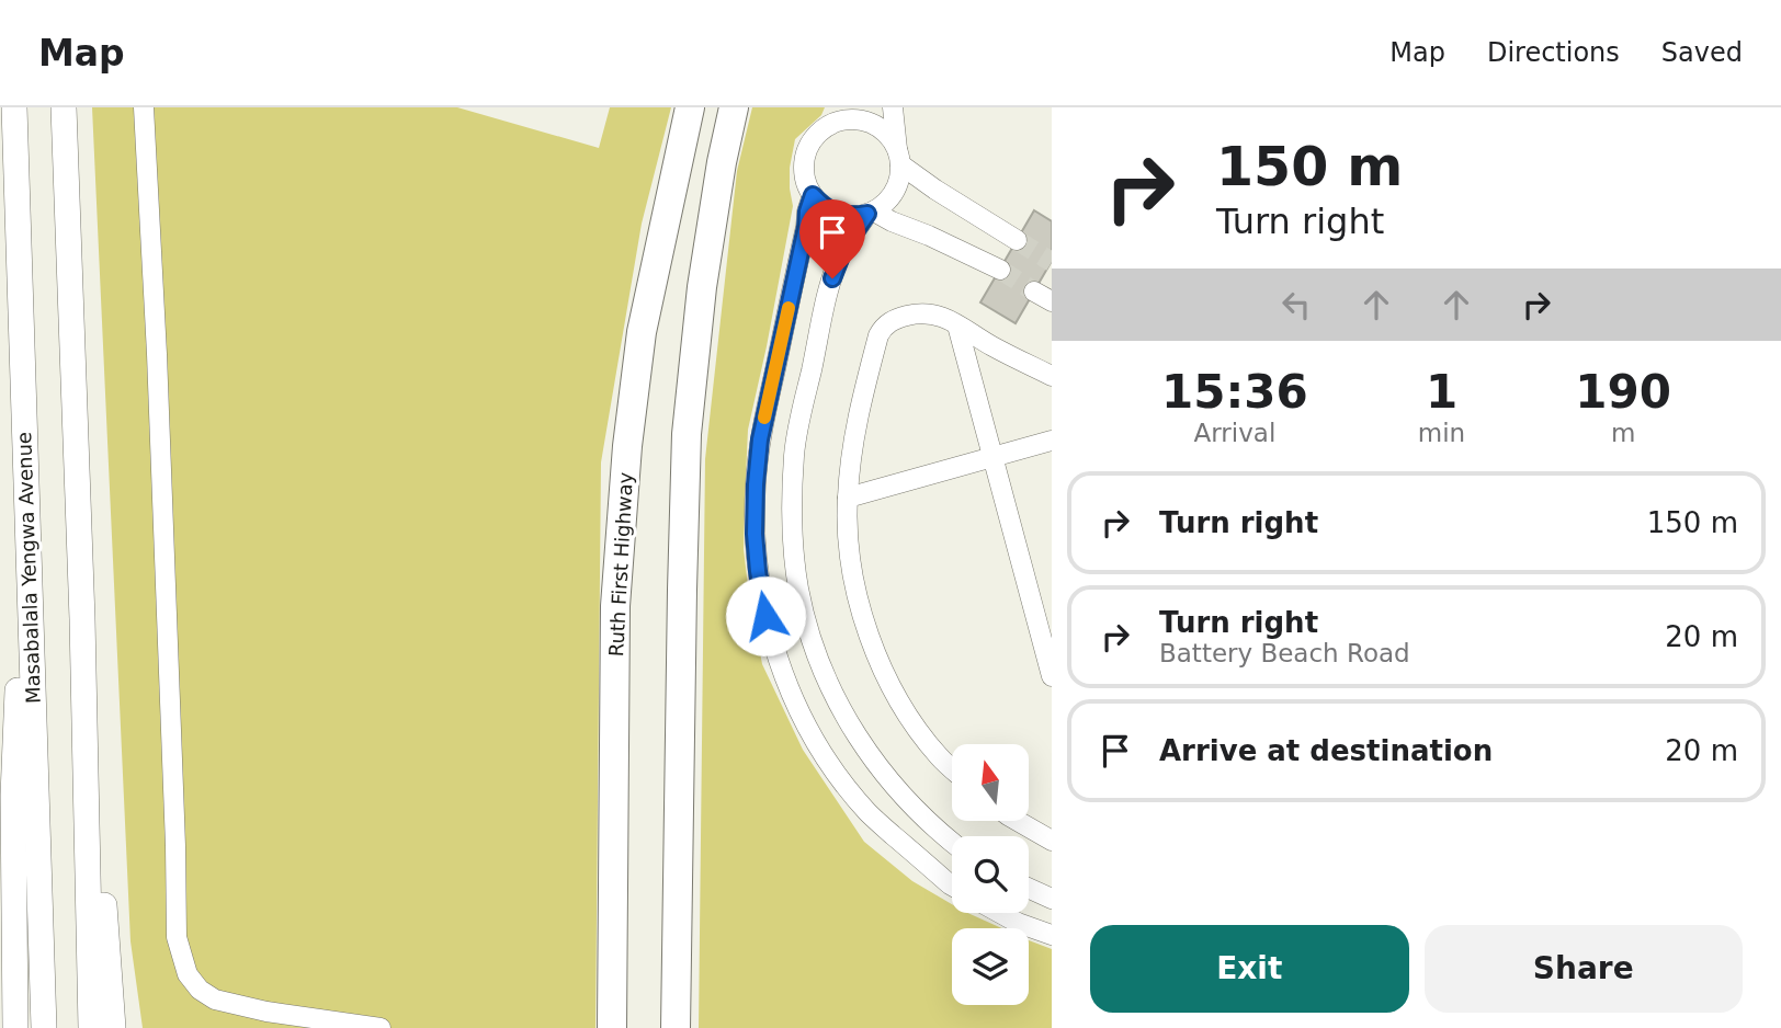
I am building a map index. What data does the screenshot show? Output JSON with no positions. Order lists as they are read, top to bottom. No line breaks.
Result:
{"streets":{"highway":["Ruth First Highway"],"main road":["Masabalala Yengwa Avenue"]},"north":"top","page":{"header":"Map","nav":["Map","Directions","Saved"],"turn":["150 m","Turn right"],"eta":["15:36","Arrival","1","min","190","m"],"list":[{"name":"Turn right","value":"150 m"},{"name":"Turn right","note":"Battery Beach Road","value":"20 m"},{"name":"Arrive at destination","value":"20 m"}],"buttons":["Exit","Share"]}}
